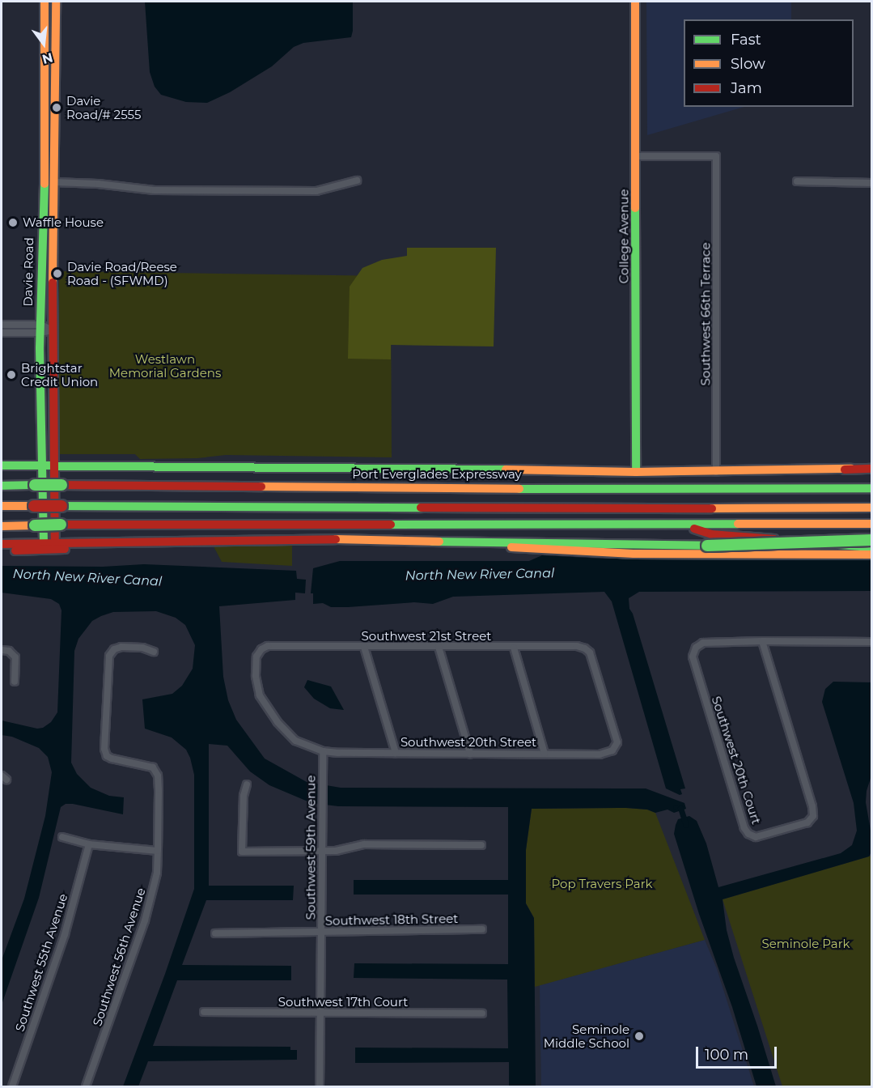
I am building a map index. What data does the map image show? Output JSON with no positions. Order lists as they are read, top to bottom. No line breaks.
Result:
{"streets":{"main road":["College Avenue","Davie Road","Port Everglades Expressway"],"street":["Southwest 66th Terrace","Southwest 21st Street","Southwest 20th Street","Southwest 20th Court","Southwest 59th Avenue","Southwest 18th Street","Southwest 56th Avenue","Southwest 55th Avenue","Southwest 17th Court"]},"crossings":[["College Avenue","Southwest 66th Terrace"],["Southwest 21st Street","Southwest 20th Street"],["Southwest 21st Street","Southwest 59th Avenue"],["Southwest 20th Street","Southwest 59th Avenue"],["Southwest 59th Avenue","Southwest 18th Street"],["Southwest 59th Avenue","Southwest 17th Court"]],"water":["North New River Canal"],"parks":["Westlawn Memorial Gardens","Pop Travers Park","Seminole Park"],"places":["Davie Road/# 2555","Waffle House","Davie Road/Reese Road - (SFWMD)","Brightstar Credit Union","Seminole Middle School"],"legend":["Fast","Slow","Jam"],"scale_bar":"100 m","north":"bottom"}
